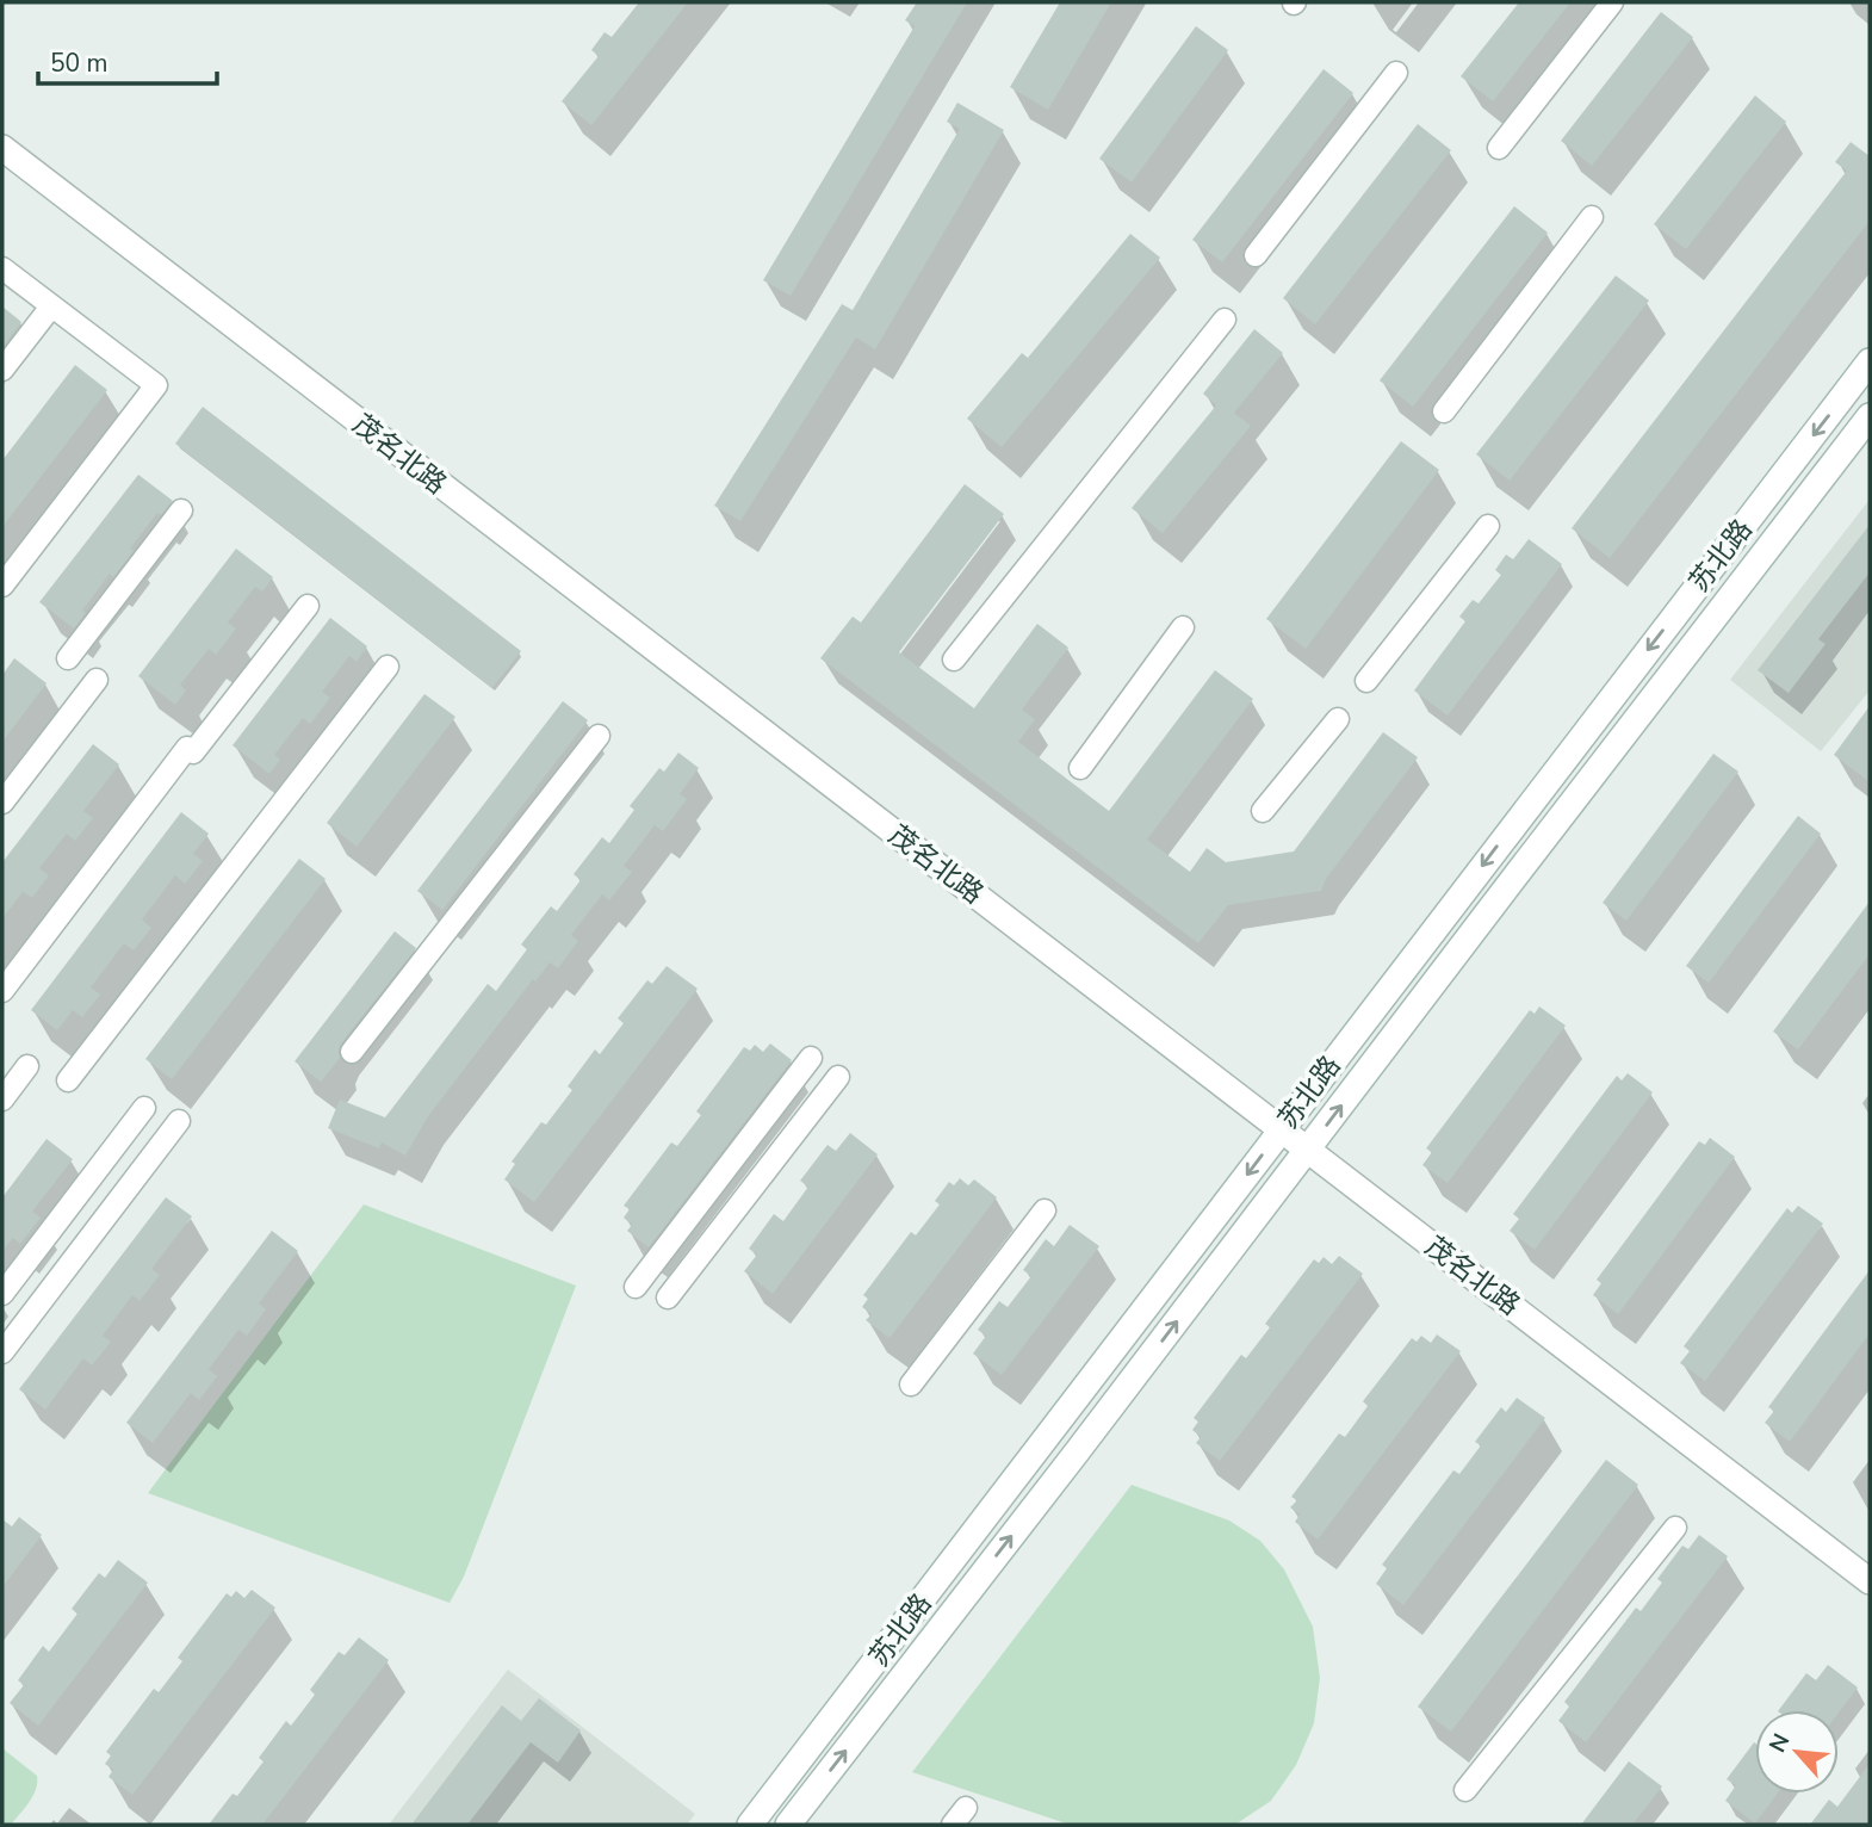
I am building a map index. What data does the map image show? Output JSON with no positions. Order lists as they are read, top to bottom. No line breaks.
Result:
{"streets":{"main road":["茂名北路","苏北路"]},"crossings":[["茂名北路","苏北路"]],"scale_bar":"50 m","north":"top left"}
